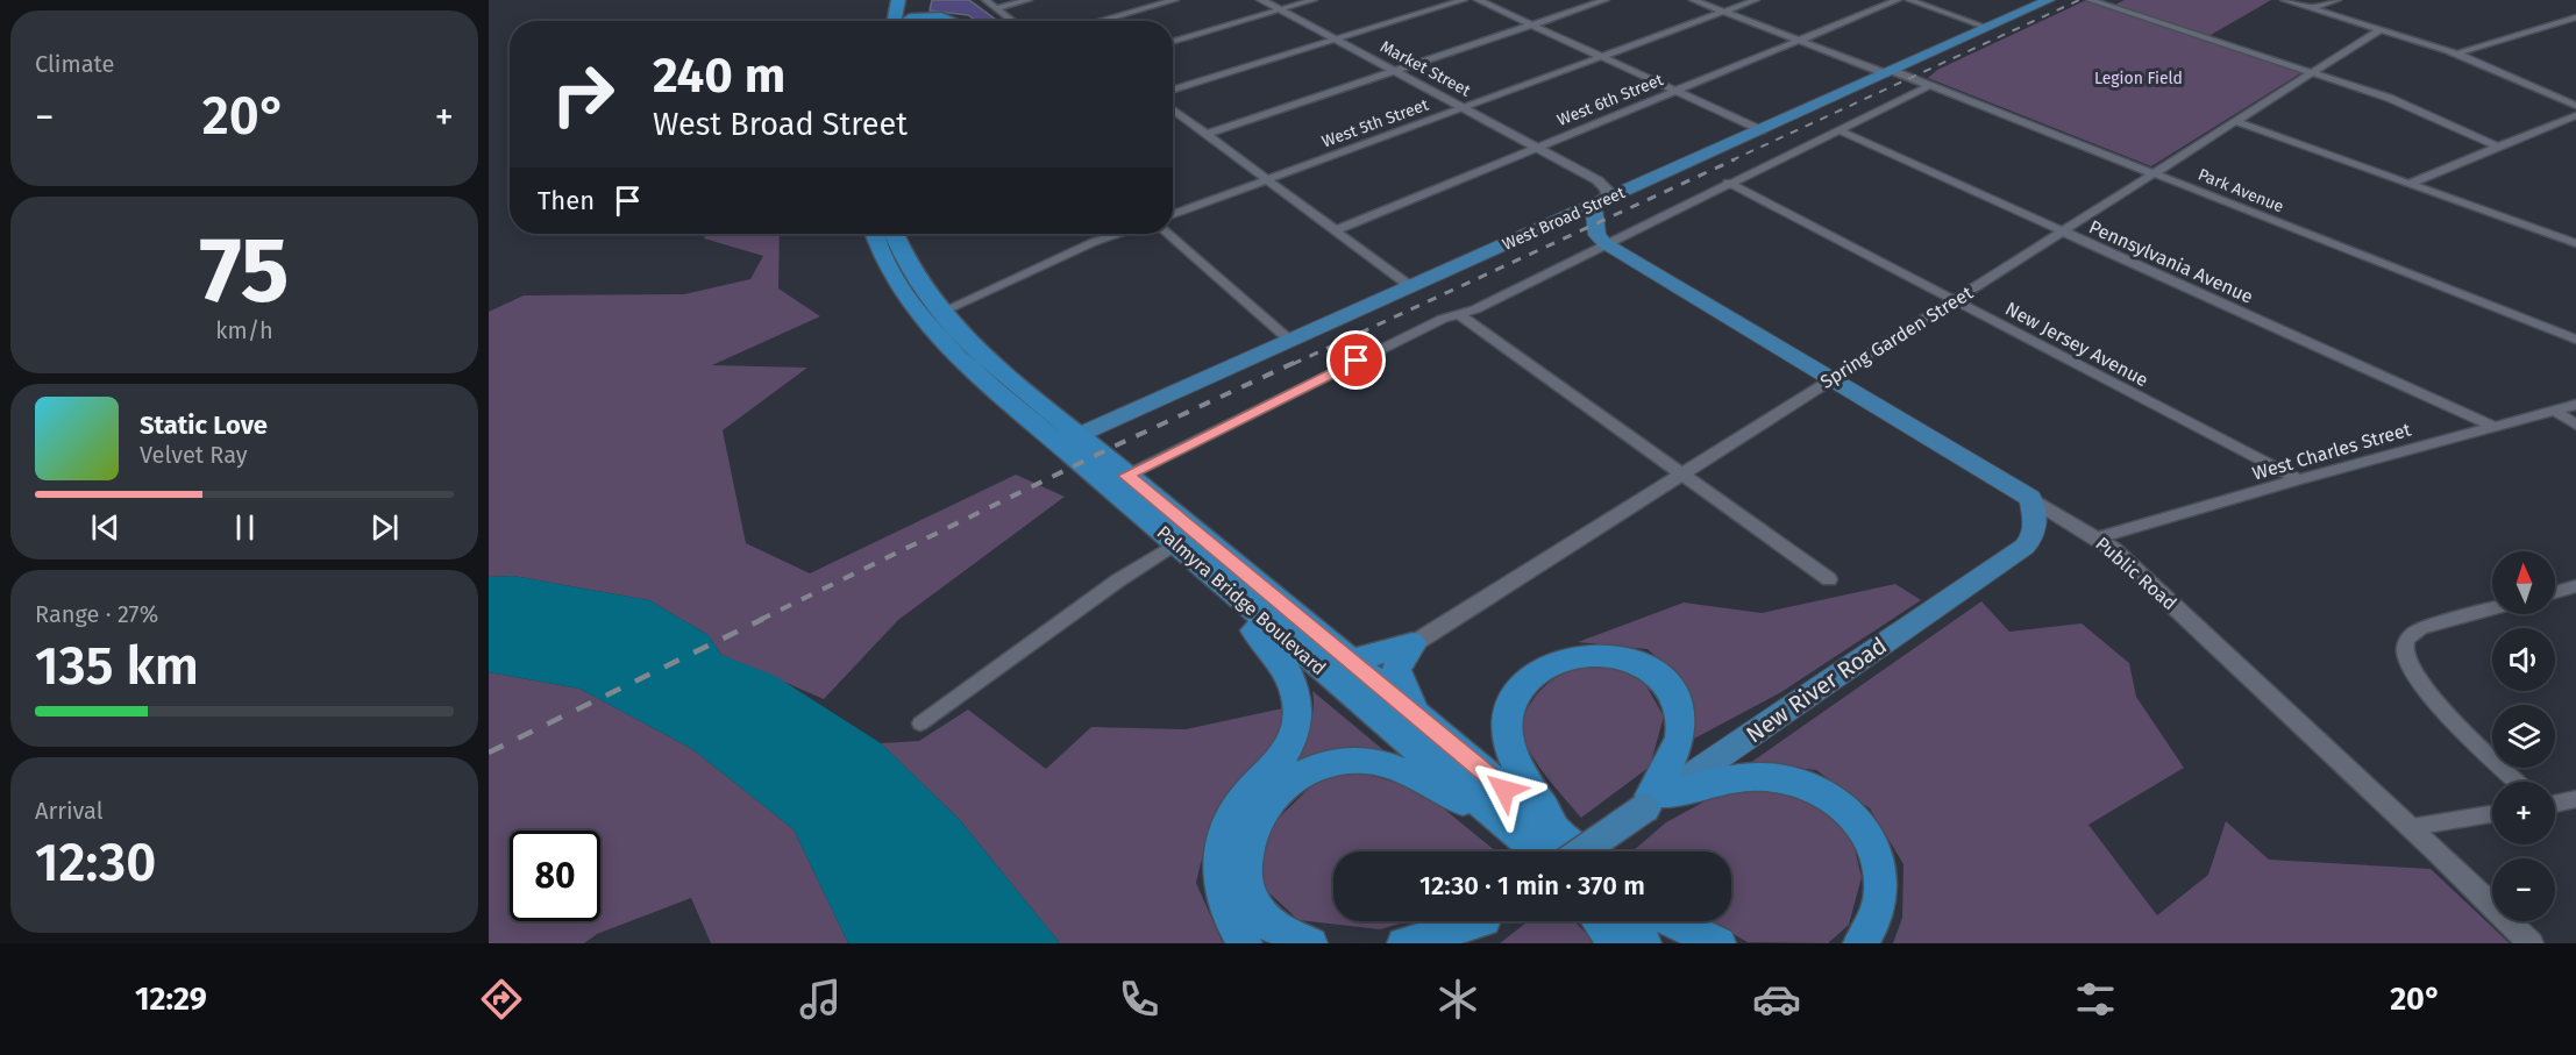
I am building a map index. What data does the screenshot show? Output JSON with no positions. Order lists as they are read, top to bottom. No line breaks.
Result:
{"streets":{"highway":["Palmyra Bridge Boulevard"],"main road":["West Broad Street","Public Road","New River Road"],"street":["Market Street","West 6th Street","West 5th Street","Park Avenue","Pennsylvania Avenue","Spring Garden Street","New Jersey Avenue","West Charles Street"]},"crossings":[["Market Street","West 6th Street"],["Market Street","West 5th Street"],["Market Street","West Broad Street"],["West 6th Street","Park Avenue"],["West 5th Street","Park Avenue"],["Park Avenue","West Broad Street"],["Park Avenue","Spring Garden Street"],["West Broad Street","Palmyra Bridge Boulevard"],["Pennsylvania Avenue","Spring Garden Street"],["Pennsylvania Avenue","West Charles Street"],["Spring Garden Street","New Jersey Avenue"],["Spring Garden Street","Public Road"],["New Jersey Avenue","West Charles Street"],["West Charles Street","Public Road"],["Public Road","New River Road"]],"parks":["Legion Field"],"north":"top","page":{"tile":["Climate",["75","km/h"],["Range · 27%","135 km"],["Arrival","12:30"]],"turn":["240 m","West Broad Street"],"heat":["−","20°","+"],"then":"Then","song":["Static Love","Velvet Ray"],"map_buttons":["+","−"],"limit":"80","trip":"12:30 · 1 min · 370 m","tabs":["12:29","20°"]}}
